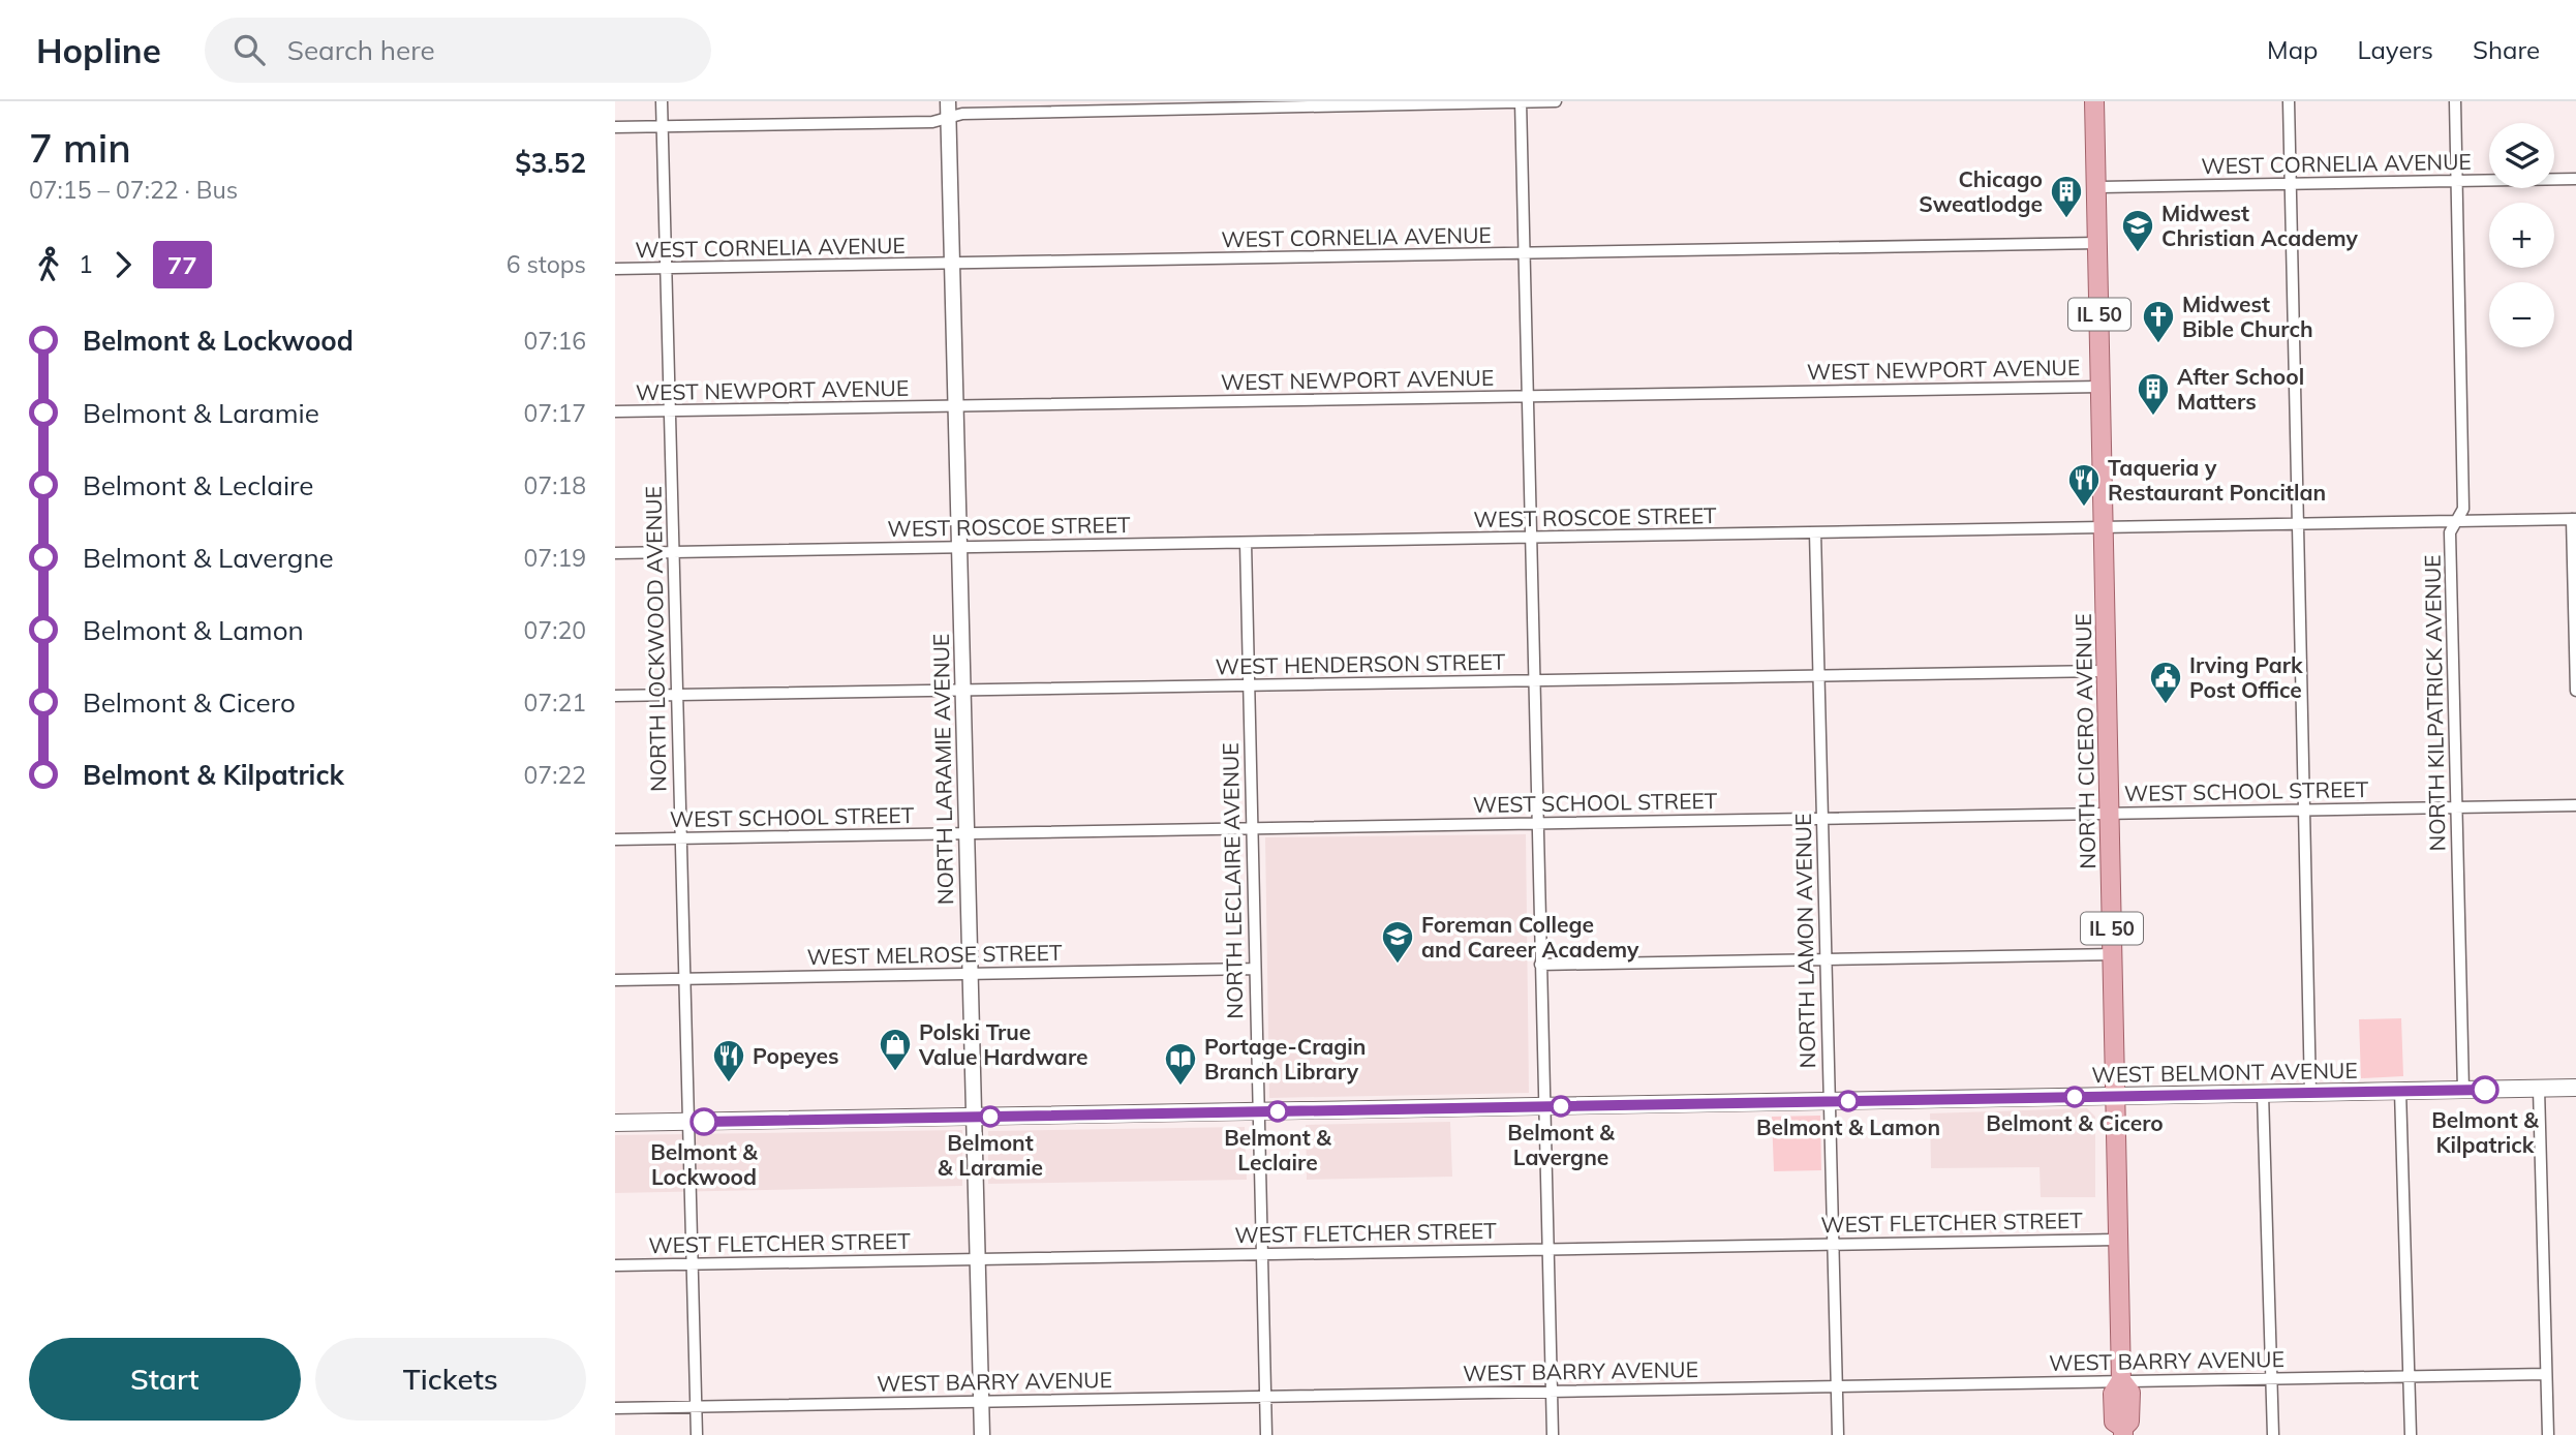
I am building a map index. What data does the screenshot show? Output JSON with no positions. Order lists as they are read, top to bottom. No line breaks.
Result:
{"streets":{"main road":["IL 50","NORTH CICERO AVENUE","WEST BELMONT AVENUE"],"street":["WEST CORNELIA AVENUE","WEST NEWPORT AVENUE","WEST ROSCOE STREET","NORTH LOCKWOOD AVENUE","WEST HENDERSON STREET","NORTH KILPATRICK AVENUE","NORTH LARAMIE AVENUE","WEST SCHOOL STREET","NORTH LECLAIRE AVENUE","NORTH LAMON AVENUE","WEST MELROSE STREET","WEST FLETCHER STREET","WEST BARRY AVENUE"]},"crossings":[["WEST CORNELIA AVENUE","NORTH LOCKWOOD AVENUE"],["WEST CORNELIA AVENUE","NORTH KILPATRICK AVENUE"],["WEST CORNELIA AVENUE","NORTH CICERO AVENUE"],["WEST CORNELIA AVENUE","NORTH LARAMIE AVENUE"],["WEST NEWPORT AVENUE","NORTH LOCKWOOD AVENUE"],["WEST NEWPORT AVENUE","NORTH CICERO AVENUE"],["WEST NEWPORT AVENUE","NORTH LARAMIE AVENUE"],["WEST ROSCOE STREET","NORTH LOCKWOOD AVENUE"],["WEST ROSCOE STREET","NORTH KILPATRICK AVENUE"],["WEST ROSCOE STREET","NORTH CICERO AVENUE"],["WEST ROSCOE STREET","NORTH LARAMIE AVENUE"],["WEST ROSCOE STREET","NORTH LECLAIRE AVENUE"],["WEST ROSCOE STREET","NORTH LAMON AVENUE"],["NORTH LOCKWOOD AVENUE","WEST HENDERSON STREET"],["NORTH LOCKWOOD AVENUE","WEST SCHOOL STREET"],["NORTH LOCKWOOD AVENUE","WEST MELROSE STREET"],["NORTH LOCKWOOD AVENUE","WEST BELMONT AVENUE"],["NORTH LOCKWOOD AVENUE","WEST FLETCHER STREET"],["NORTH LOCKWOOD AVENUE","WEST BARRY AVENUE"],["WEST HENDERSON STREET","NORTH CICERO AVENUE"],["WEST HENDERSON STREET","NORTH LARAMIE AVENUE"],["WEST HENDERSON STREET","NORTH LECLAIRE AVENUE"],["WEST HENDERSON STREET","NORTH LAMON AVENUE"],["NORTH KILPATRICK AVENUE","WEST SCHOOL STREET"],["NORTH KILPATRICK AVENUE","WEST BELMONT AVENUE"],["NORTH CICERO AVENUE","WEST SCHOOL STREET"],["NORTH CICERO AVENUE","WEST BELMONT AVENUE"],["NORTH CICERO AVENUE","WEST FLETCHER STREET"],["NORTH CICERO AVENUE","WEST BARRY AVENUE"],["NORTH LARAMIE AVENUE","WEST SCHOOL STREET"],["NORTH LARAMIE AVENUE","WEST MELROSE STREET"],["NORTH LARAMIE AVENUE","WEST BELMONT AVENUE"],["NORTH LARAMIE AVENUE","WEST FLETCHER STREET"],["NORTH LARAMIE AVENUE","WEST BARRY AVENUE"],["WEST SCHOOL STREET","NORTH LECLAIRE AVENUE"],["WEST SCHOOL STREET","NORTH LAMON AVENUE"],["NORTH LECLAIRE AVENUE","WEST MELROSE STREET"],["NORTH LECLAIRE AVENUE","WEST BELMONT AVENUE"],["NORTH LECLAIRE AVENUE","WEST FLETCHER STREET"],["NORTH LECLAIRE AVENUE","WEST BARRY AVENUE"],["NORTH LAMON AVENUE","WEST BELMONT AVENUE"],["NORTH LAMON AVENUE","WEST FLETCHER STREET"],["NORTH LAMON AVENUE","WEST BARRY AVENUE"]],"places":{"building":["Chicago Sweatlodge","After School Matters"],"school or university":["Midwest Christian Academy","Foreman College and Career Academy"],"church":["Midwest Bible Church"],"restaurant":["Taqueria y Restaurant Poncitlan","Popeyes"],"public building":["Irving Park Post Office"],"shop":["Polski True Value Hardware"],"library":["Portage-Cragin Branch Library"],"other":["Belmont & Kilpatrick","Belmont & Cicero","Belmont & Lamon","Belmont & Lavergne","Belmont & Leclaire","Belmont & Laramie","Belmont & Lockwood"]},"lines":["bus line 77"],"page":{"header":"Hopline","search":"Search here","nav":["Map","Layers","Share"],"heading":["7 min","07:15 – 07:22 · Bus","$3.52"],"map_buttons":["+","−"],"legs":["1","77","6 stops"],"list":[{"name":"Belmont & Lockwood","value":"07:16"},{"name":"Belmont & Laramie","value":"07:17"},{"name":"Belmont & Leclaire","value":"07:18"},{"name":"Belmont & Lavergne","value":"07:19"},{"name":"Belmont & Lamon","value":"07:20"},{"name":"Belmont & Cicero","value":"07:21"},{"name":"Belmont & Kilpatrick","value":"07:22"}],"buttons":["Start","Tickets"]}}
